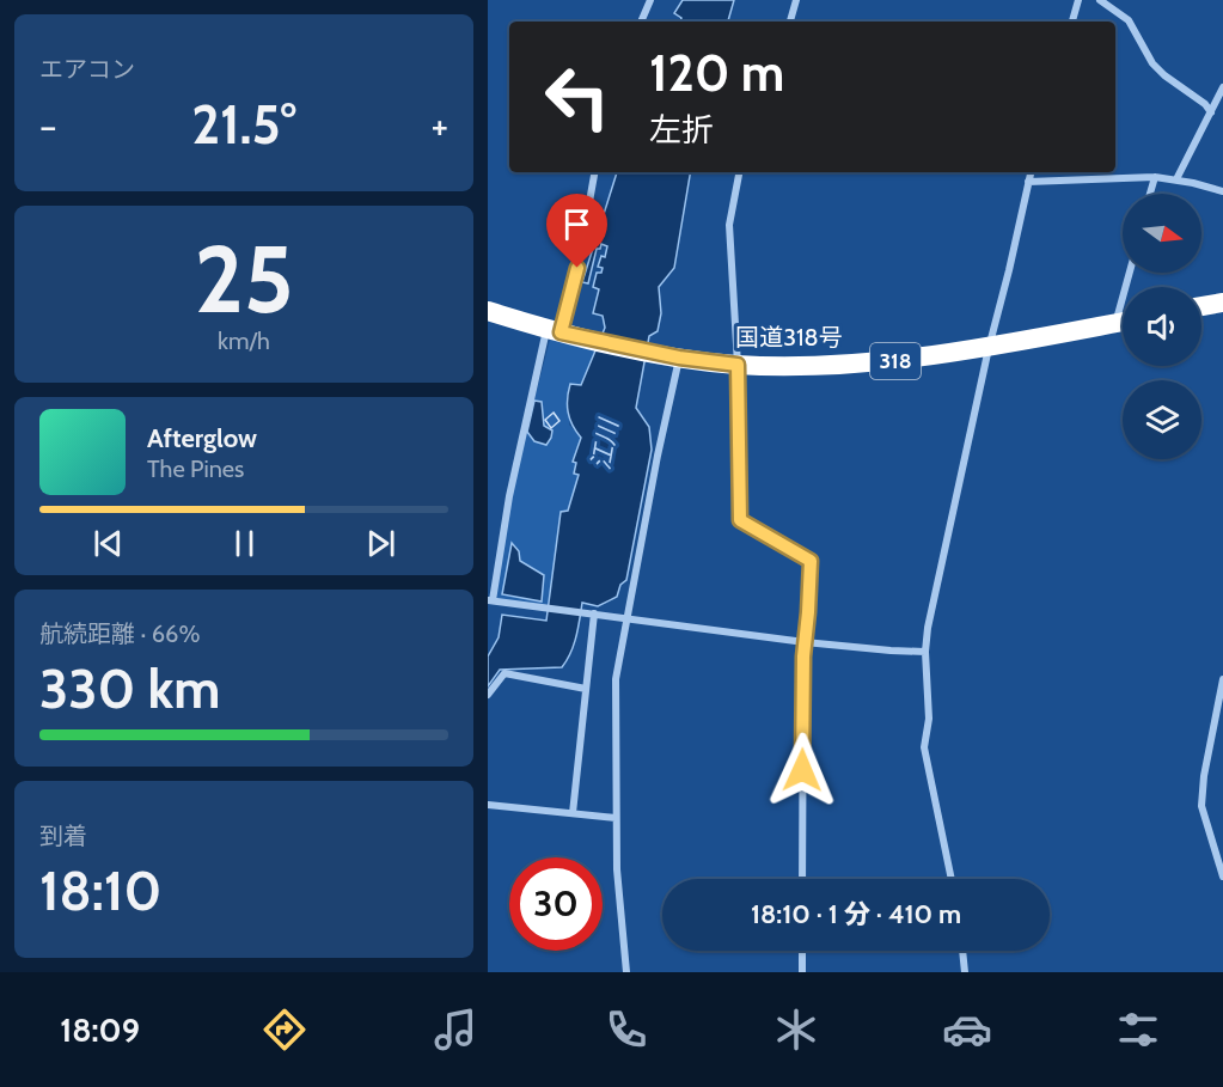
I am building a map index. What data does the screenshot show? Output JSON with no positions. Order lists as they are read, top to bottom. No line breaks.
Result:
{"streets":{"highway":["国道318号","318"]},"water":["江川"],"north":"right","page":{"tile":["エアコン",["25","km/h"],["航続距離 · 66%","330 km"],["到着","18:10"]],"turn":["120 m","左折"],"heat":["−","21.5°","+"],"song":["Afterglow","The Pines"],"limit":"30","trip":"18:10 · 1 分 · 410 m","tabs":"18:09"}}
